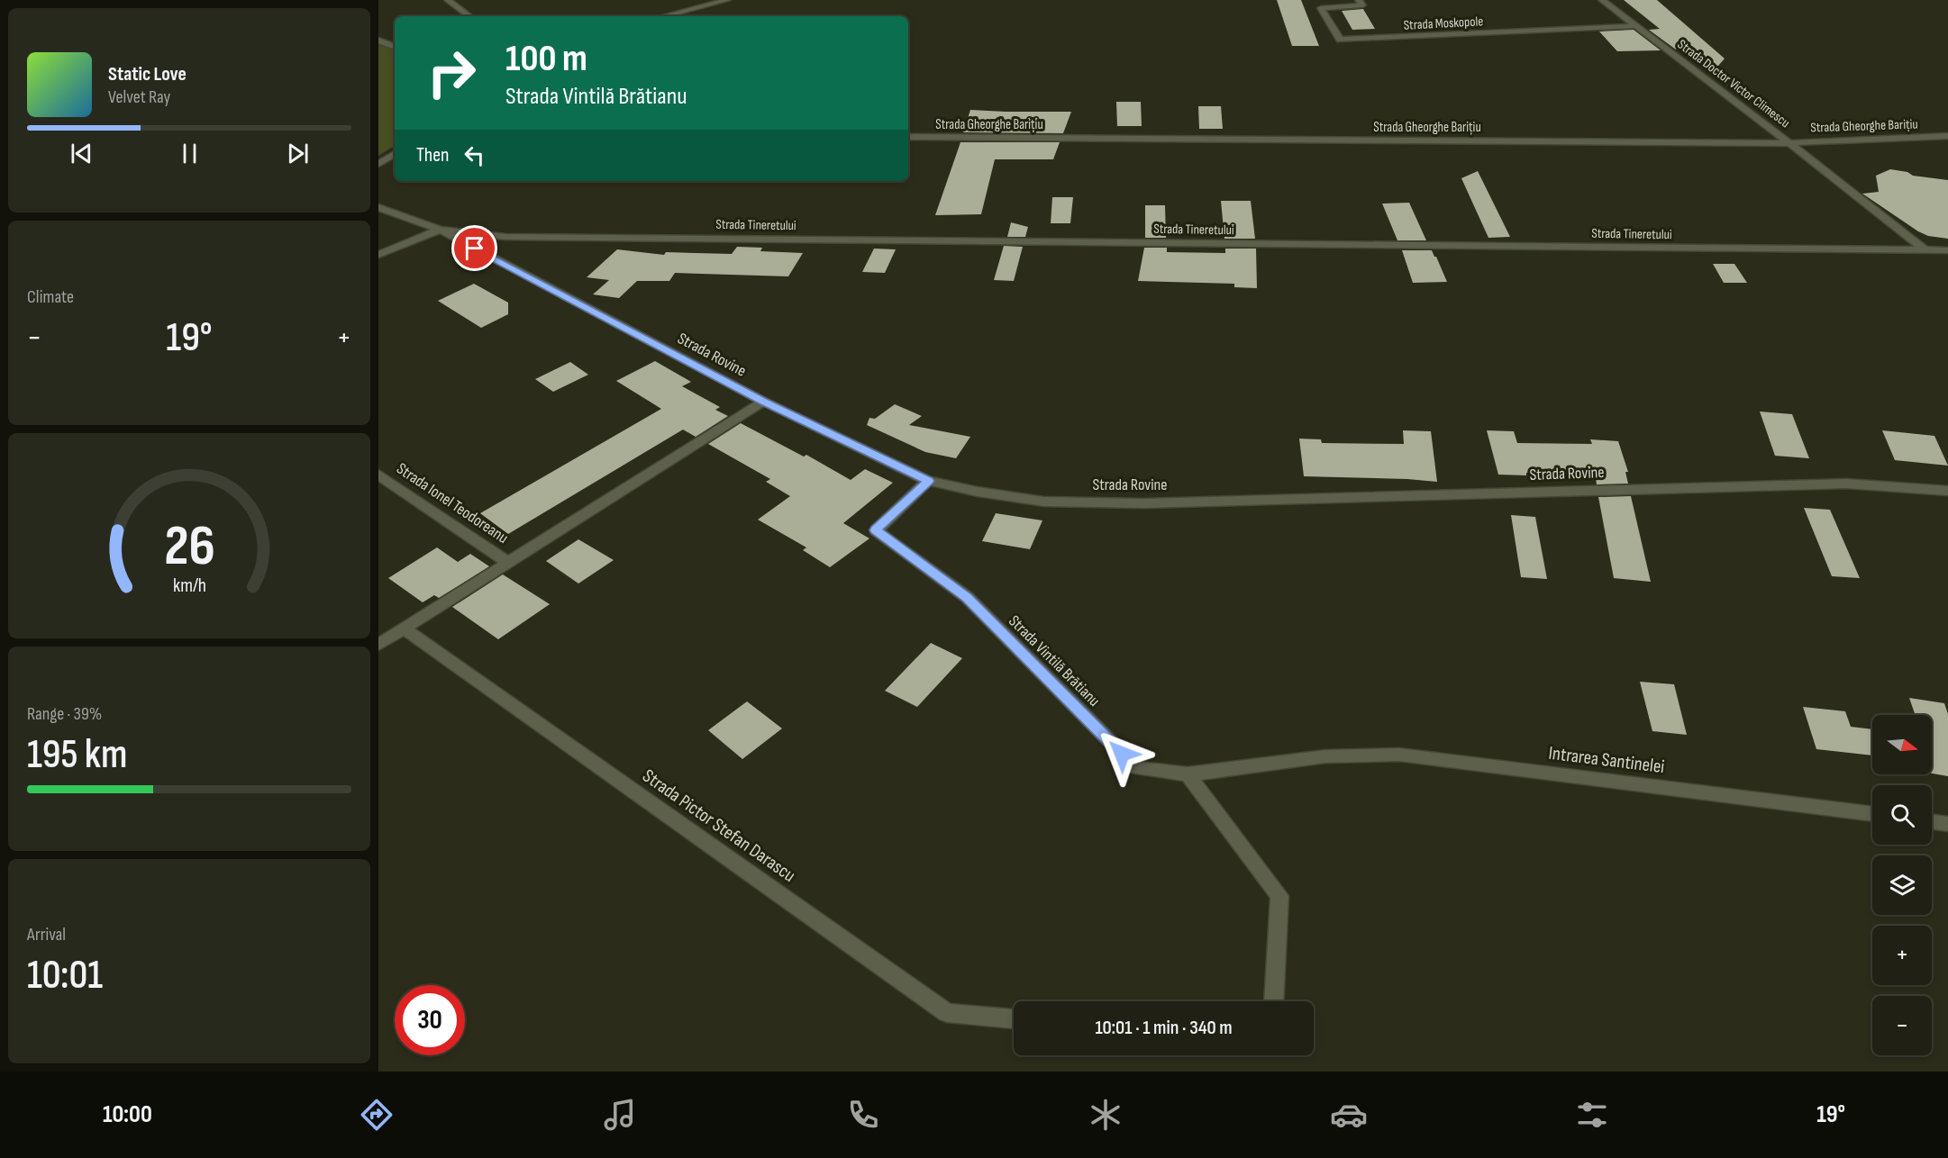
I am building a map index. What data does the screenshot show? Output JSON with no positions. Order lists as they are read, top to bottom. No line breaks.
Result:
{"streets":{"street":["Strada Moskopole","Strada Doctor Victor Climescu","Strada Gheorghe Barițiu","Strada Tineretului","Strada Rovine","Strada Ionel Teodoreanu","Strada Vintilă Brătianu","Intrarea Santinelei","Strada Pictor Stefan Darascu"]},"crossings":[["Strada Moskopole","Strada Doctor Victor Climescu"],["Strada Doctor Victor Climescu","Strada Gheorghe Barițiu"],["Strada Doctor Victor Climescu","Strada Tineretului"],["Strada Tineretului","Strada Rovine"],["Strada Rovine","Strada Vintilă Brătianu"],["Strada Vintilă Brătianu","Intrarea Santinelei"]],"north":"right","page":{"turn":["100 m","Strada Vintilă Brătianu"],"song":["Static Love","Velvet Ray"],"then":"Then","tile":["Climate",["Range · 39%","195 km"],["Arrival","10:01"]],"heat":["−","19°","+"],"map_buttons":["+","−"],"limit":"30","trip":"10:01 · 1 min · 340 m","tabs":["10:00","19°"],"gauge":["26","km/h"]}}
